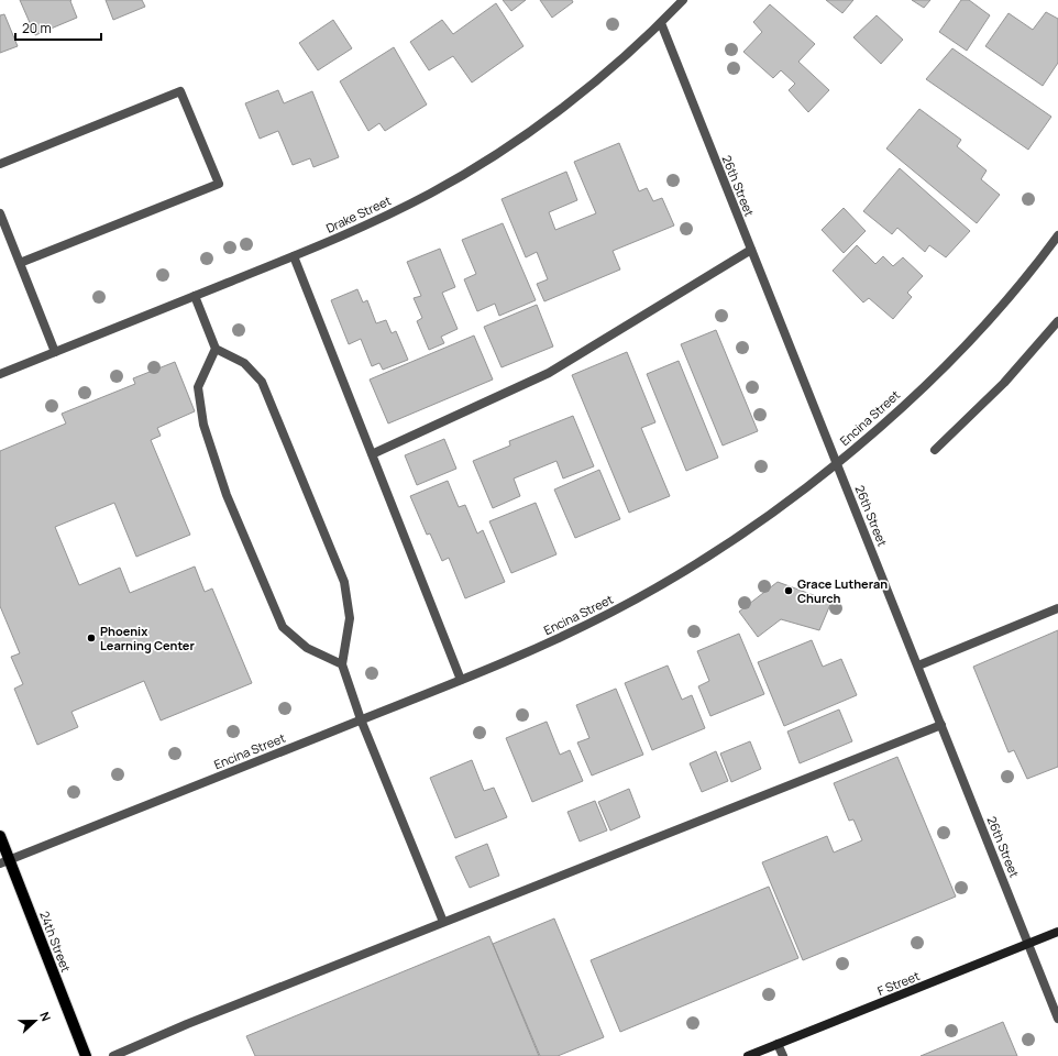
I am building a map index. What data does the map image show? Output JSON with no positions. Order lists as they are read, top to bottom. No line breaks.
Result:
{"streets":{"main road":["24th Street","F Street"],"street":["26th Street","Drake Street","Encina Street"]},"crossings":[["26th Street","Drake Street"],["26th Street","Encina Street"],["26th Street","F Street"],["Encina Street","24th Street"]],"places":["Grace Lutheran Church","Phoenix Learning Center"],"scale_bar":"20 m","north":"right"}
